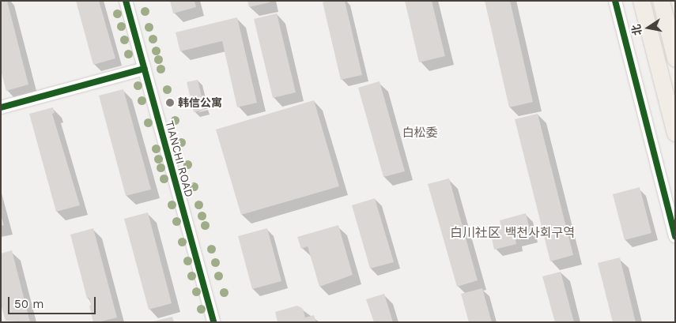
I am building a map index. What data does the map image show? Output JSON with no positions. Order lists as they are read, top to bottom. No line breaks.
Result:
{"streets":{"street":["TIANCHI ROAD"]},"districts":["白松委","白川社区 백천사회구역"],"places":["韩信公寓"],"scale_bar":"50 m","north":"left"}
